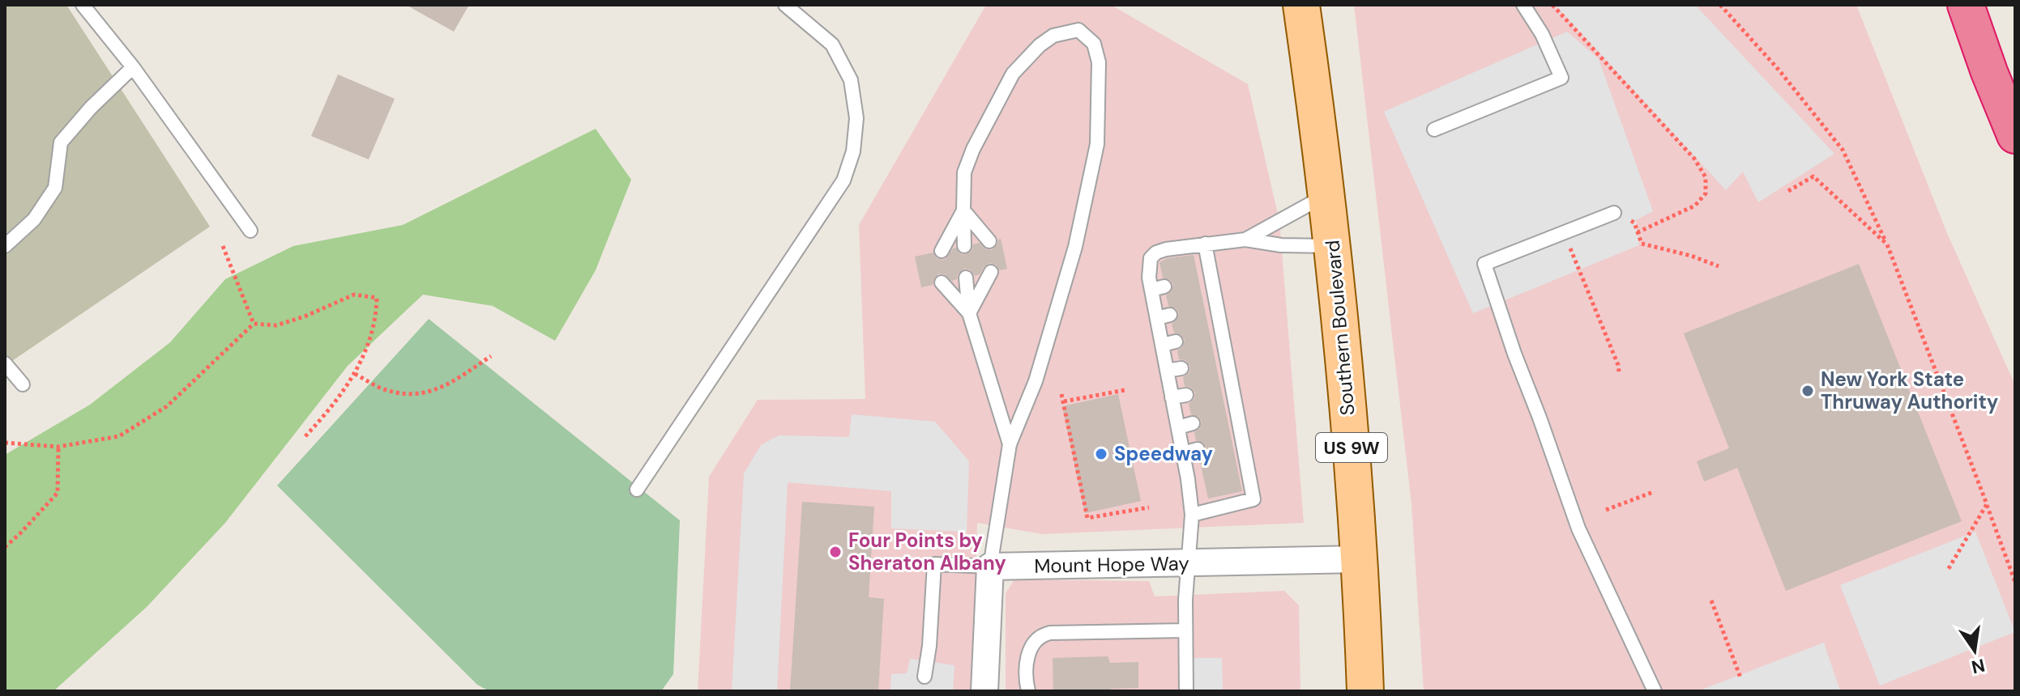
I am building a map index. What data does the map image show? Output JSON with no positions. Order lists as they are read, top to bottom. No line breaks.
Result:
{"streets":{"main road":["Southern Boulevard","US 9W"],"street":["Mount Hope Way"]},"crossings":[["Southern Boulevard","Mount Hope Way"]],"places":["New York State Thruway Authority","Speedway","Four Points by Sheraton Albany"],"north":"bottom"}
